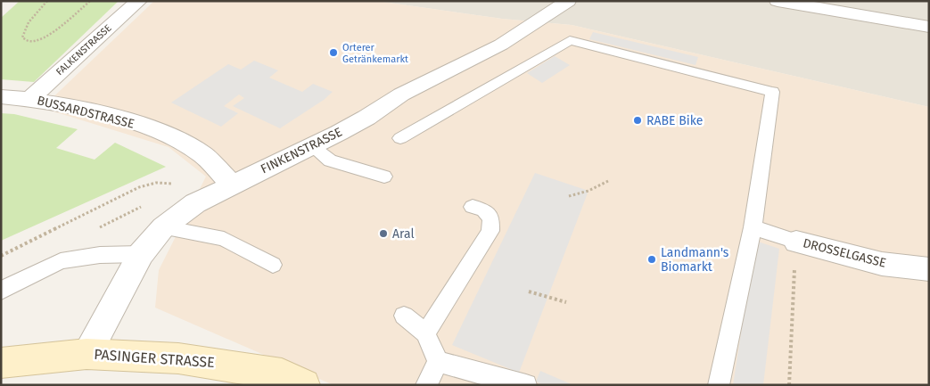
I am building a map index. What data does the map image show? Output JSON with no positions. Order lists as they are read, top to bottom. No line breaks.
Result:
{"streets":{"main road":["PASINGER STRASSE"],"street":["FALKENSTRASSE","BUSSARDSTRASSE","FINKENSTRASSE","DROSSELGASSE"]},"crossings":[["FALKENSTRASSE","BUSSARDSTRASSE"],["BUSSARDSTRASSE","FINKENSTRASSE"],["FINKENSTRASSE","PASINGER STRASSE"]],"places":["Orterer Getränkemarkt","RABE Bike","Aral","Landmann's Biomarkt"]}
